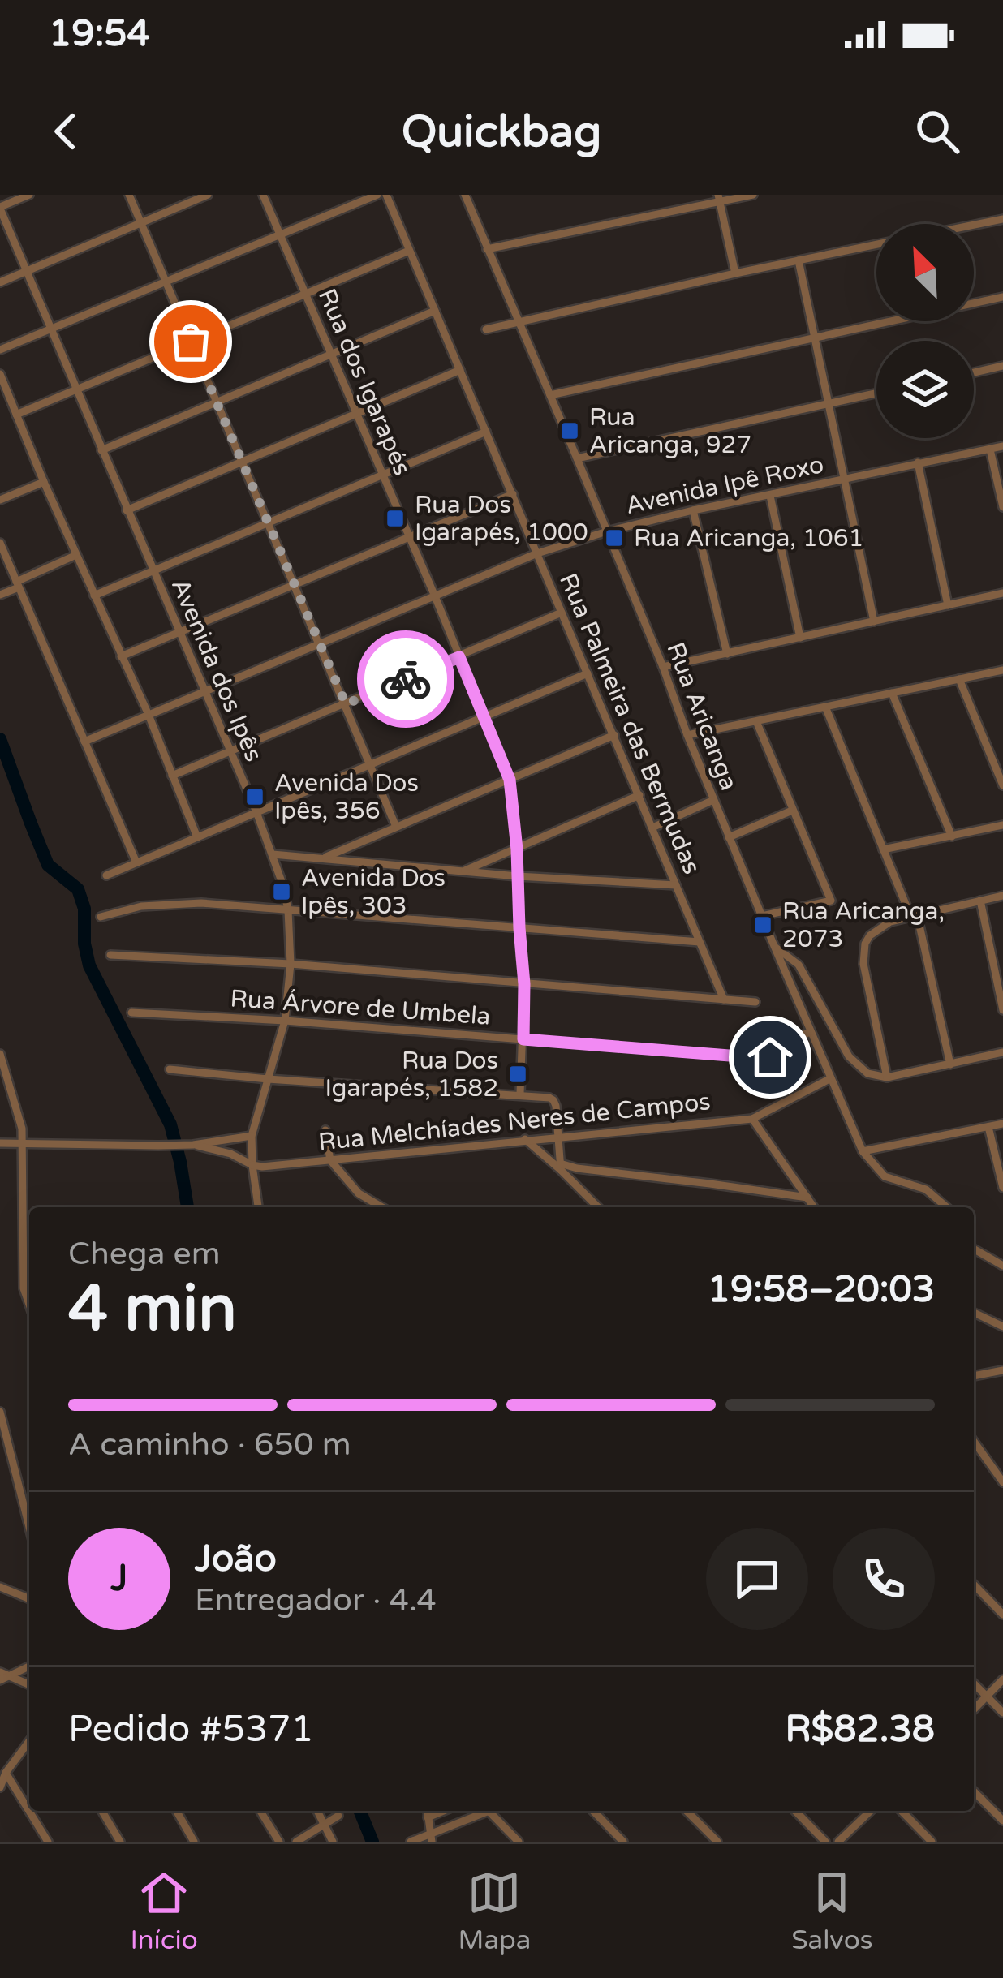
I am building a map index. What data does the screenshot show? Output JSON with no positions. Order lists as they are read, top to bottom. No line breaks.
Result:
{"streets":{"street":["Rua dos Igarapés","Avenida Ipê Roxo","Avenida dos Ipês","Rua Aricanga","Rua Palmeira das Bermudas","Rua Árvore de Umbela","Rua Melchíades Neres de Campos"]},"crossings":[["Rua dos Igarapés","Avenida Ipê Roxo"],["Rua dos Igarapés","Rua Árvore de Umbela"],["Avenida Ipê Roxo","Avenida dos Ipês"],["Avenida Ipê Roxo","Rua Aricanga"],["Avenida Ipê Roxo","Rua Palmeira das Bermudas"],["Avenida dos Ipês","Rua Árvore de Umbela"],["Avenida dos Ipês","Rua Melchíades Neres de Campos"],["Rua Aricanga","Rua Árvore de Umbela"],["Rua Aricanga","Rua Melchíades Neres de Campos"]],"places":{"transit":["Rua Aricanga, 927","Rua Dos Igarapés, 1000","Rua Aricanga, 1061","Avenida Dos Ipês, 356","Avenida Dos Ipês, 303","Rua Aricanga, 2073","Rua Dos Igarapés, 1582"]},"north":"top left","page":{"status":"19:54","header":"Quickbag","heading":["4 min","Chega em","19:58–20:03"],"panel":["João","Entregador · 4.4","Pedido #5371","R$82.38"],"bar":"A caminho · 650 m","round":"J","tabs":["Início","Mapa","Salvos"]}}
